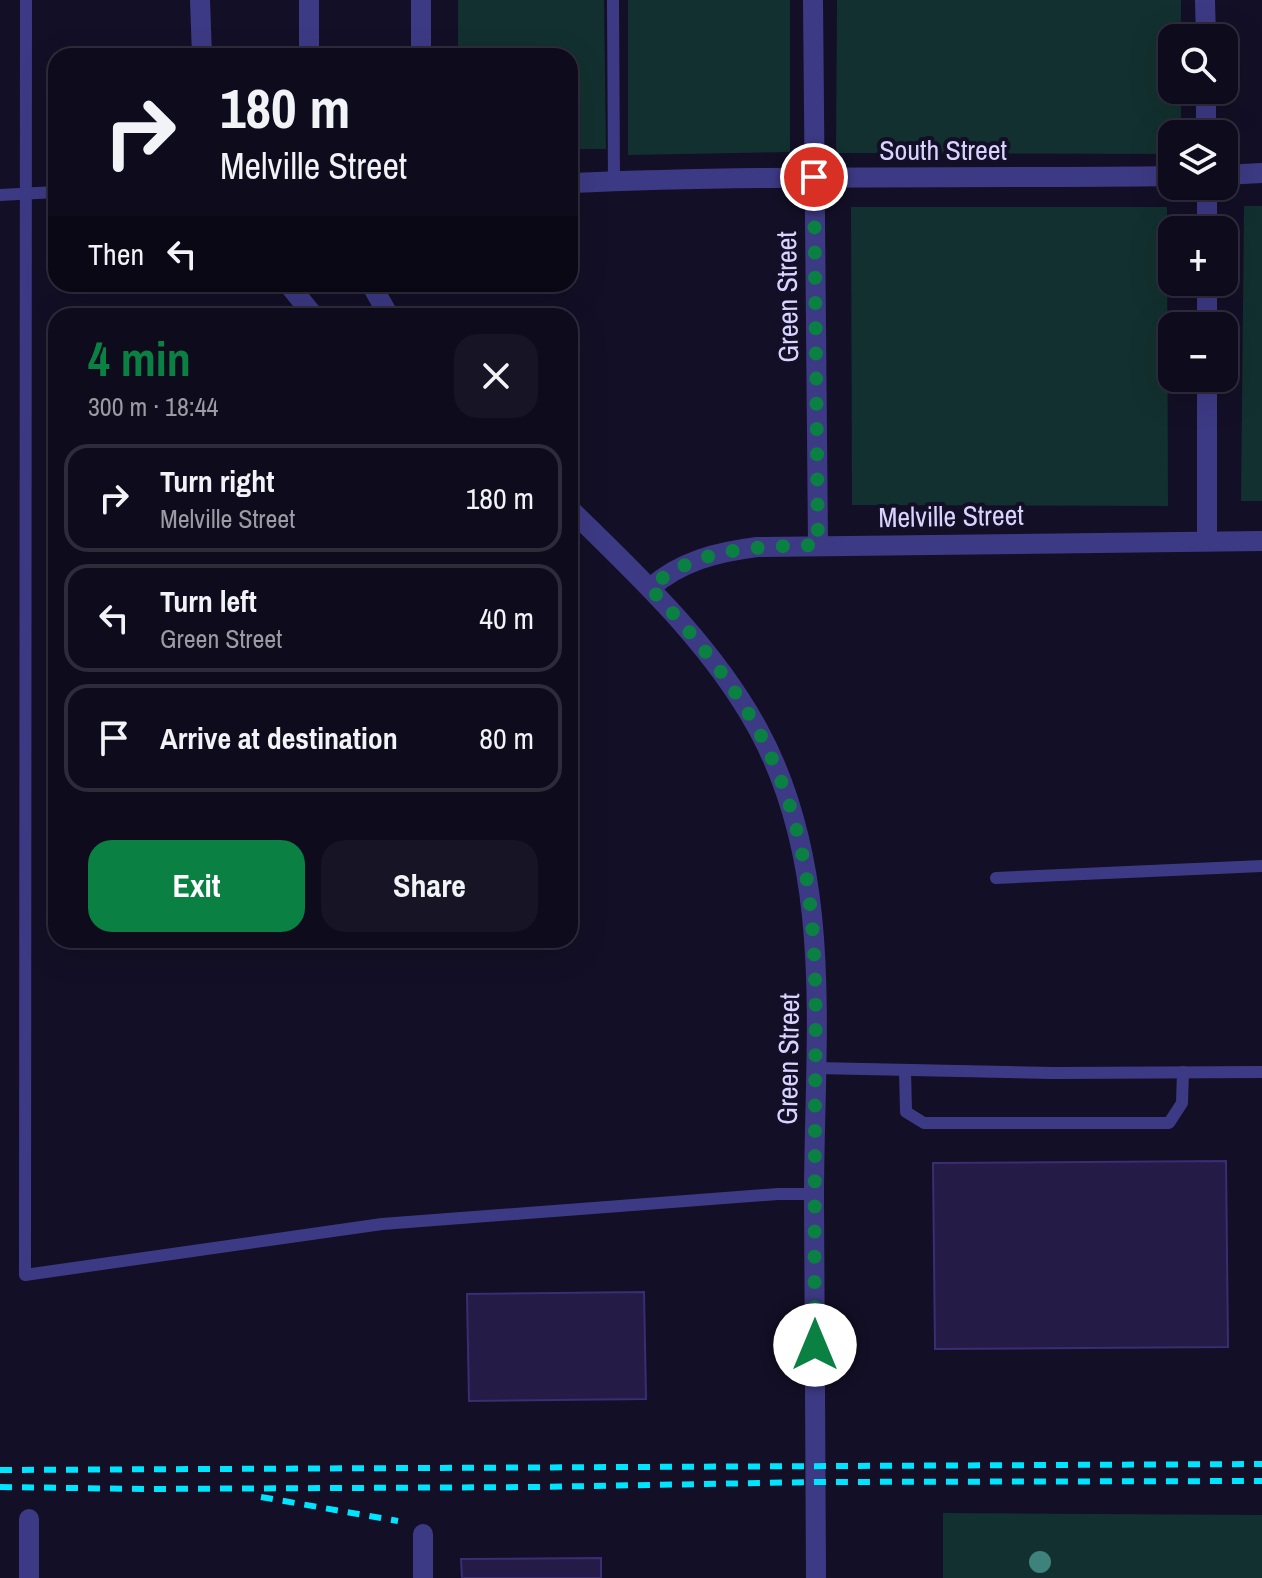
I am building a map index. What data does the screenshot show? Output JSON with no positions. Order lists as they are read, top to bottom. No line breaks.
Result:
{"streets":{"street":["South Street","Green Street","Melville Street"]},"crossings":[["South Street","Green Street"],["Green Street","Melville Street"]],"page":{"map_buttons":["+","−"],"turn":["180 m","Melville Street"],"then":"Then","heading":["4 min","300 m · 18:44"],"list":[{"name":"Turn right","note":"Melville Street","value":"180 m"},{"name":"Turn left","note":"Green Street","value":"40 m"},{"name":"Arrive at destination","value":"80 m"}],"buttons":["Exit","Share"]}}
